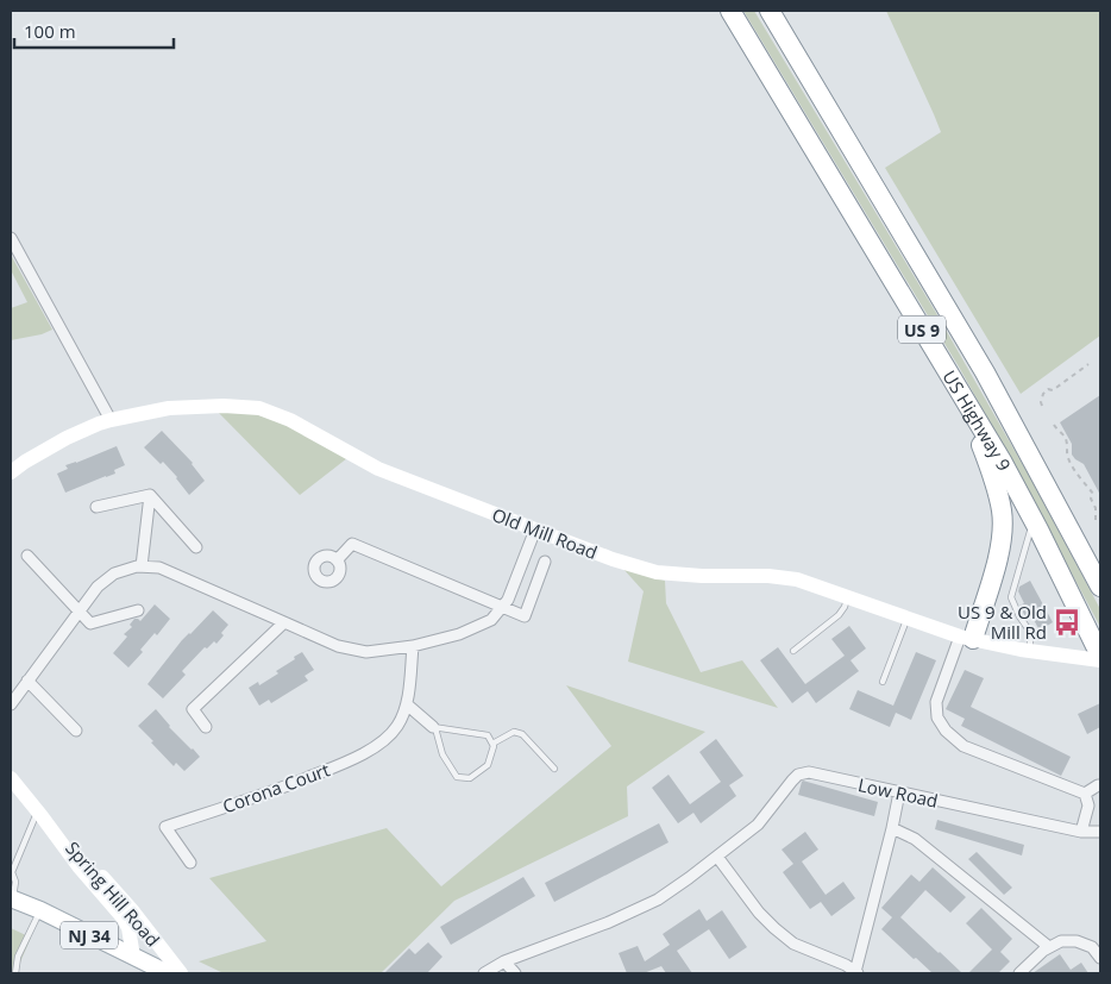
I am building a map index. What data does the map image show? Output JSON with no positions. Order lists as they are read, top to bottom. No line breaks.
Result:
{"streets":{"highway":["US 9","US Highway 9"],"main road":["NJ 34"],"street":["Old Mill Road","Corona Court","Low Road","Spring Hill Road"]},"crossings":[["US Highway 9","Old Mill Road"],["Spring Hill Road","NJ 34"]],"places":{"bus stop":["US 9 & Old Mill Rd"]},"scale_bar":"100 m"}
